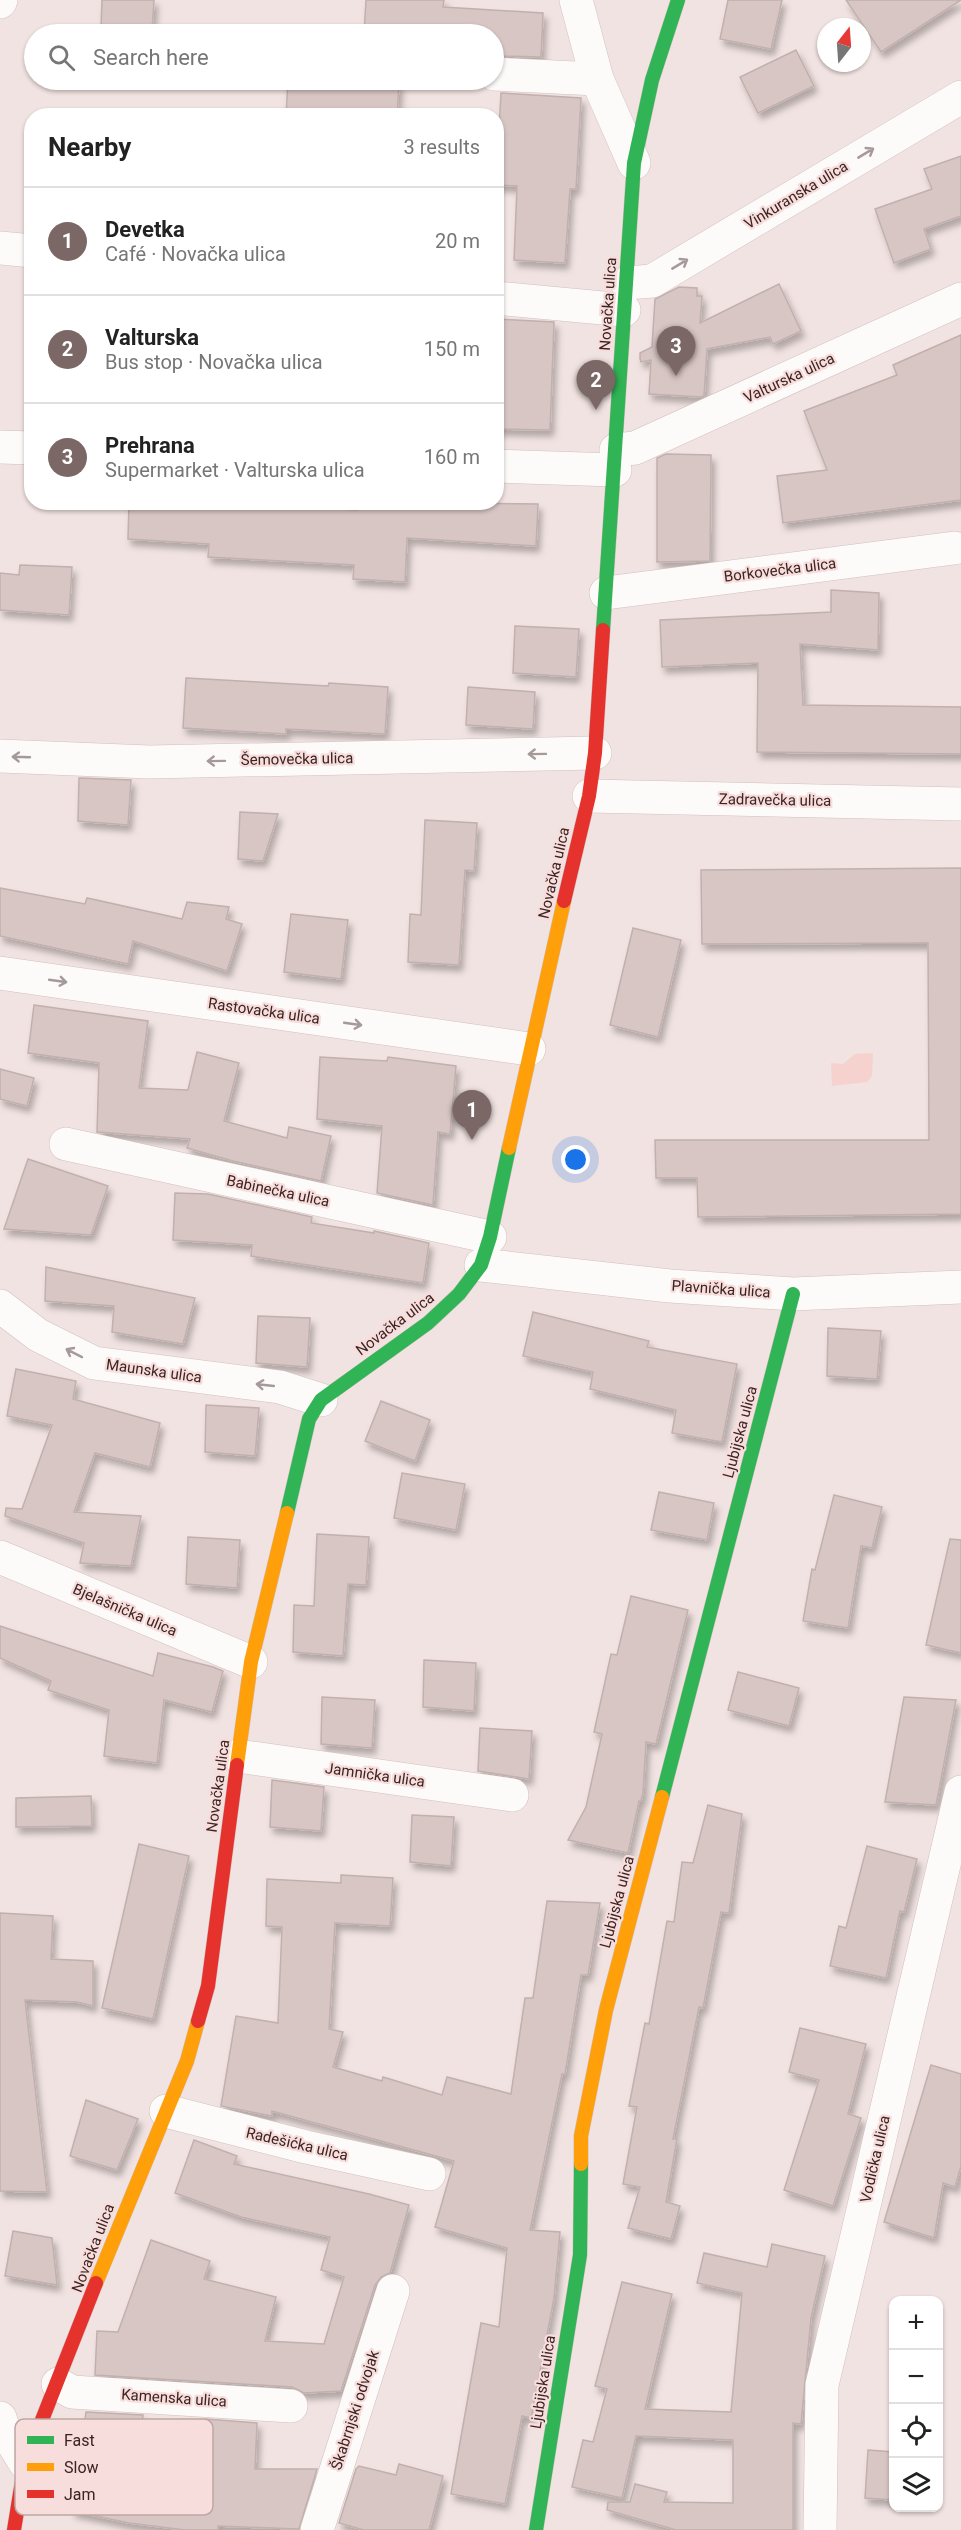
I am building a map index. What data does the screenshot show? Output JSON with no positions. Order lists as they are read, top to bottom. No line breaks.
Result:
{"streets":{"street":["Vinkuranska ulica","Novačka ulica","Valturska ulica","Borkovečka ulica","Šemovečka ulica","Zadravečka ulica","Rastovačka ulica","Babinečka ulica","Plavnička ulica","Maunska ulica","Ljubijska ulica","Bjelašnička ulica","Jamnička ulica","Radešićka ulica","Vodička ulica","Kamenska ulica","Škabrnjski odvojak"]},"crossings":[["Vinkuranska ulica","Novačka ulica"],["Novačka ulica","Valturska ulica"],["Novačka ulica","Borkovečka ulica"],["Novačka ulica","Šemovečka ulica"],["Novačka ulica","Zadravečka ulica"],["Novačka ulica","Rastovačka ulica"],["Novačka ulica","Babinečka ulica"],["Novačka ulica","Plavnička ulica"],["Novačka ulica","Maunska ulica"],["Novačka ulica","Bjelašnička ulica"],["Novačka ulica","Jamnička ulica"],["Novačka ulica","Radešićka ulica"],["Novačka ulica","Kamenska ulica"],["Babinečka ulica","Plavnička ulica"],["Plavnička ulica","Ljubijska ulica"]],"one_way":["Vinkuranska ulica","Šemovečka ulica","Rastovačka ulica","Maunska ulica"],"legend":["Fast","Slow","Jam"],"north":"top","page":{"search":"Search here","heading":["Nearby","3 results"],"list":[{"mark":"1","name":"Devetka","note":"Café · Novačka ulica","value":"20 m"},{"mark":"2","name":"Valturska","note":"Bus stop · Novačka ulica","value":"150 m"},{"mark":"3","name":"Prehrana","note":"Supermarket · Valturska ulica","value":"160 m"}],"pins":["3","2","1"],"map_buttons":["+","−"]}}
